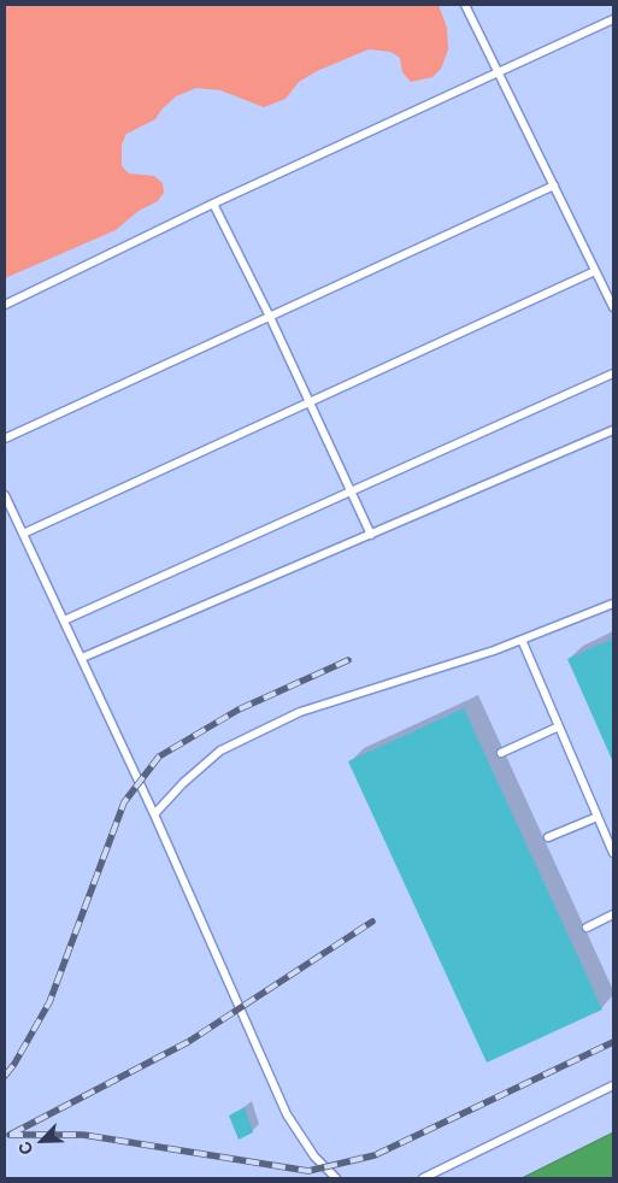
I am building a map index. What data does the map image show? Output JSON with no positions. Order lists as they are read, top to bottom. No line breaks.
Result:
{"north":"bottom left"}
